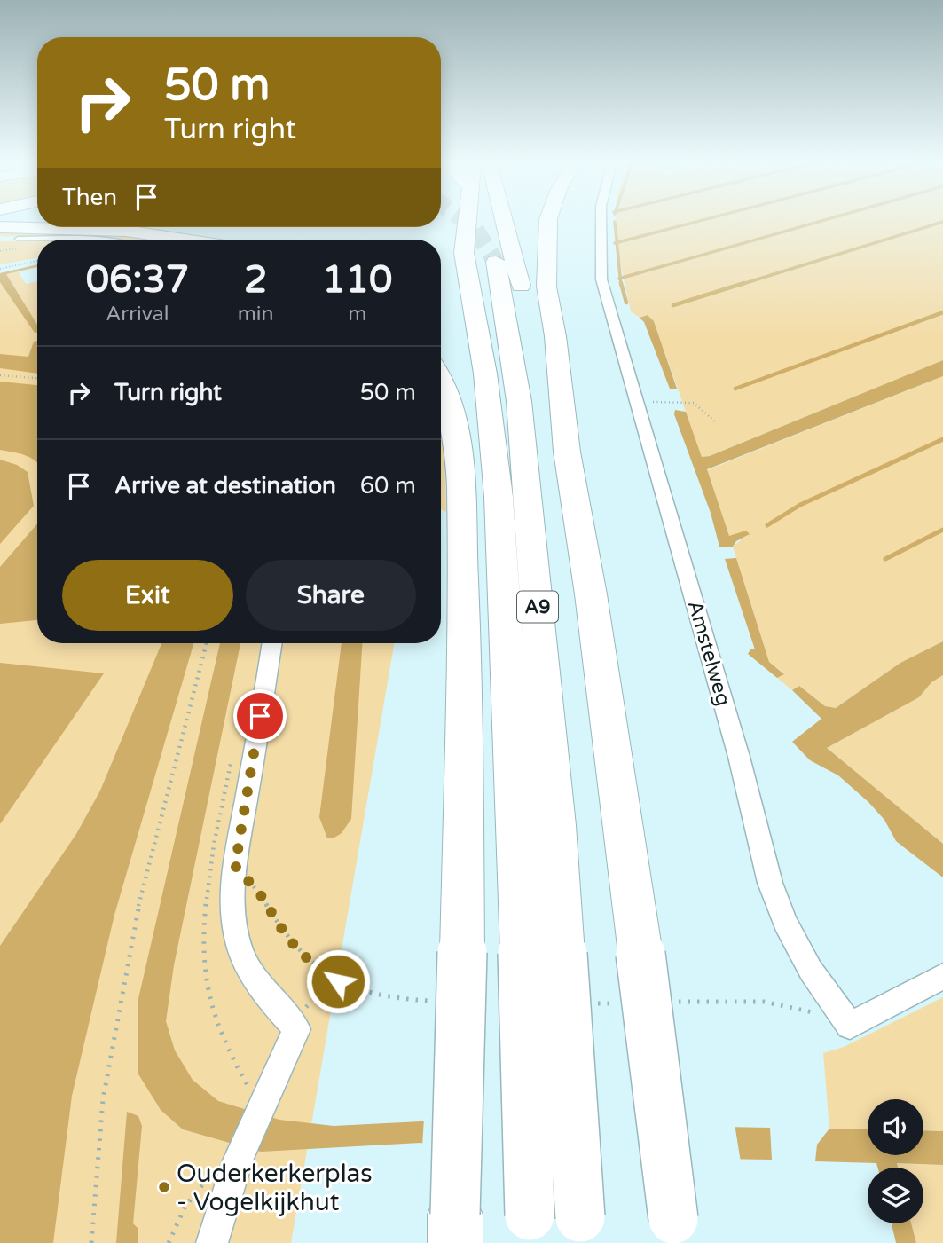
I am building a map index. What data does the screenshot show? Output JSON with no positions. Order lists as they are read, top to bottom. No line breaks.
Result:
{"streets":{"highway":["A9"],"street":["Amstelweg"]},"places":["Ouderkerkerplas - Vogelkijkhut"],"page":{"turn":["50 m","Turn right"],"then":"Then","eta":["06:37","Arrival","2","min","110","m"],"list":[{"name":"Turn right","value":"50 m"},{"name":"Arrive at destination","value":"60 m"}],"buttons":["Exit","Share"]}}
